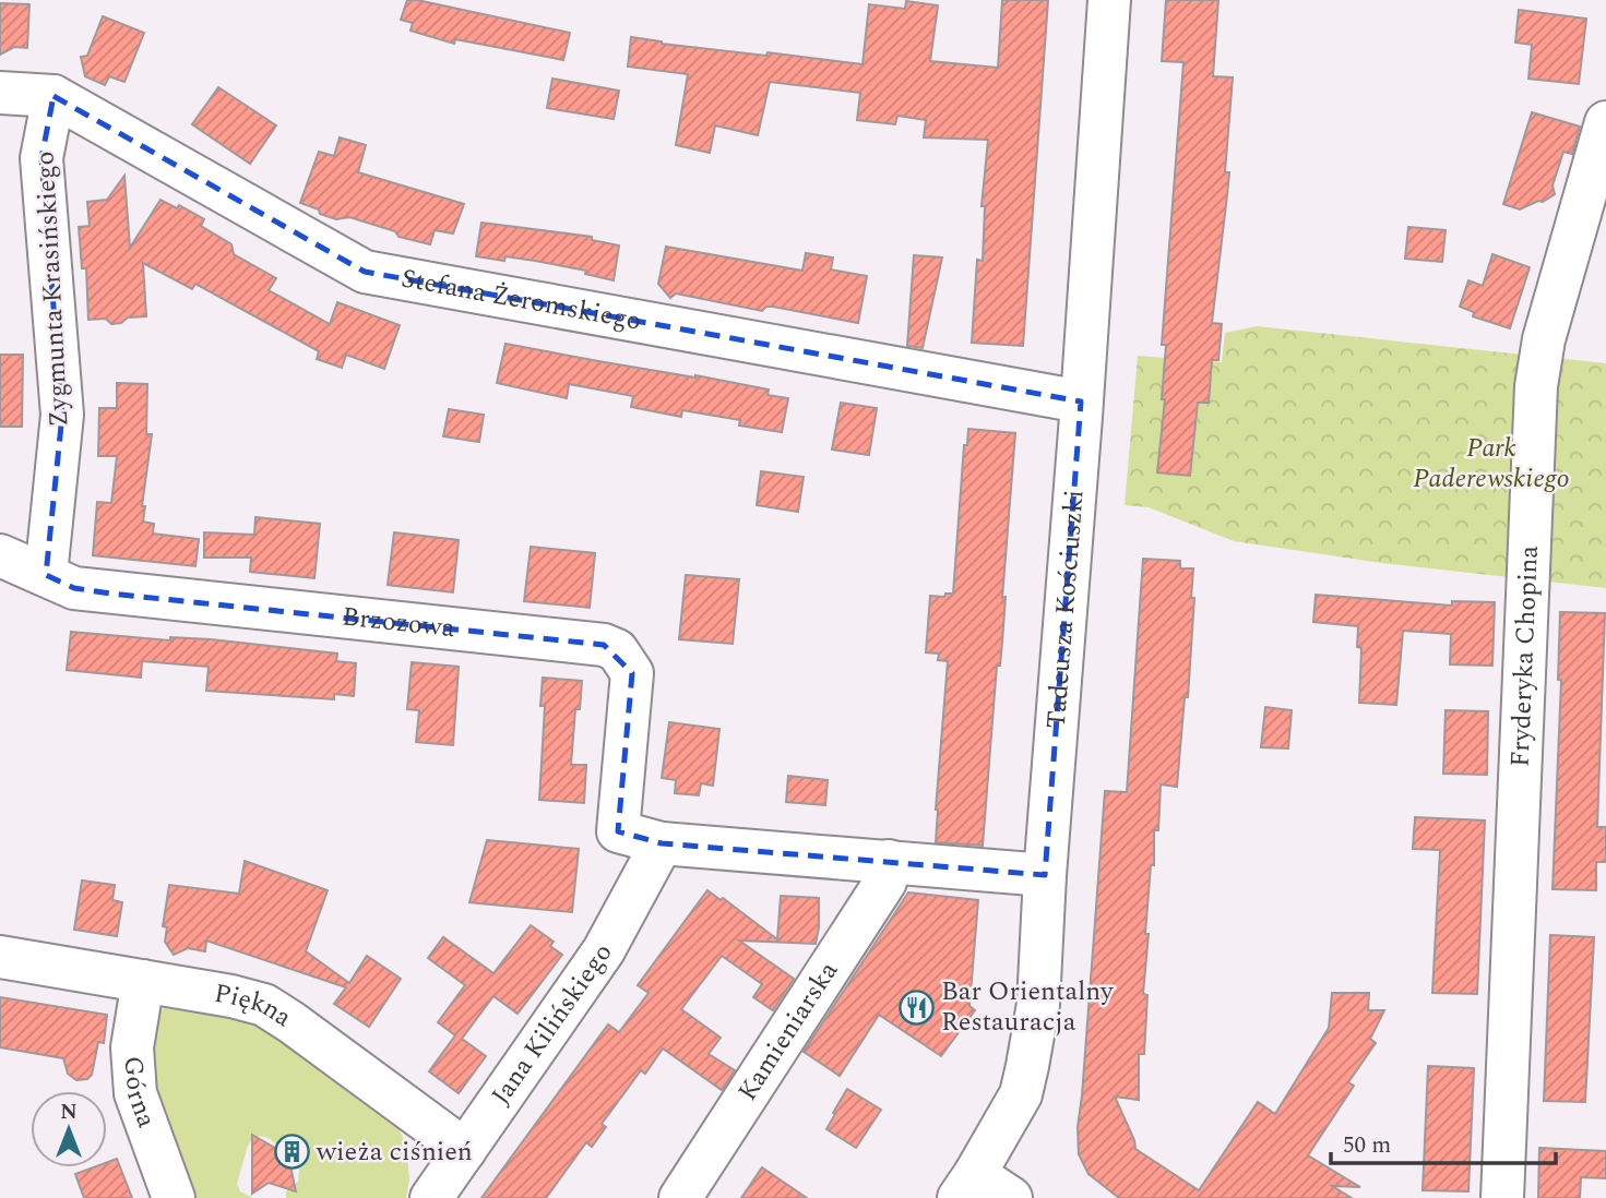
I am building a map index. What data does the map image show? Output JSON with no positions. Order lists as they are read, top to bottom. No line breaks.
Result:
{"streets":{"street":["Zygmunta Krasińskiego","Stefana Żeromskiego","Tadeusza Kościuszki","Brzozowa","Fryderyka Chopina","Piękna","Jana Kilińskiego","Kamieniarska","Górna"]},"crossings":[["Zygmunta Krasińskiego","Stefana Żeromskiego"],["Zygmunta Krasińskiego","Brzozowa"],["Stefana Żeromskiego","Tadeusza Kościuszki"],["Brzozowa","Jana Kilińskiego"],["Piękna","Jana Kilińskiego"],["Piękna","Górna"]],"parks":["Park Paderewskiego"],"places":{"restaurant":["Bar Orientalny Restauracja"],"building":["wieża ciśnień"]},"scale_bar":"50 m","north":"top"}
